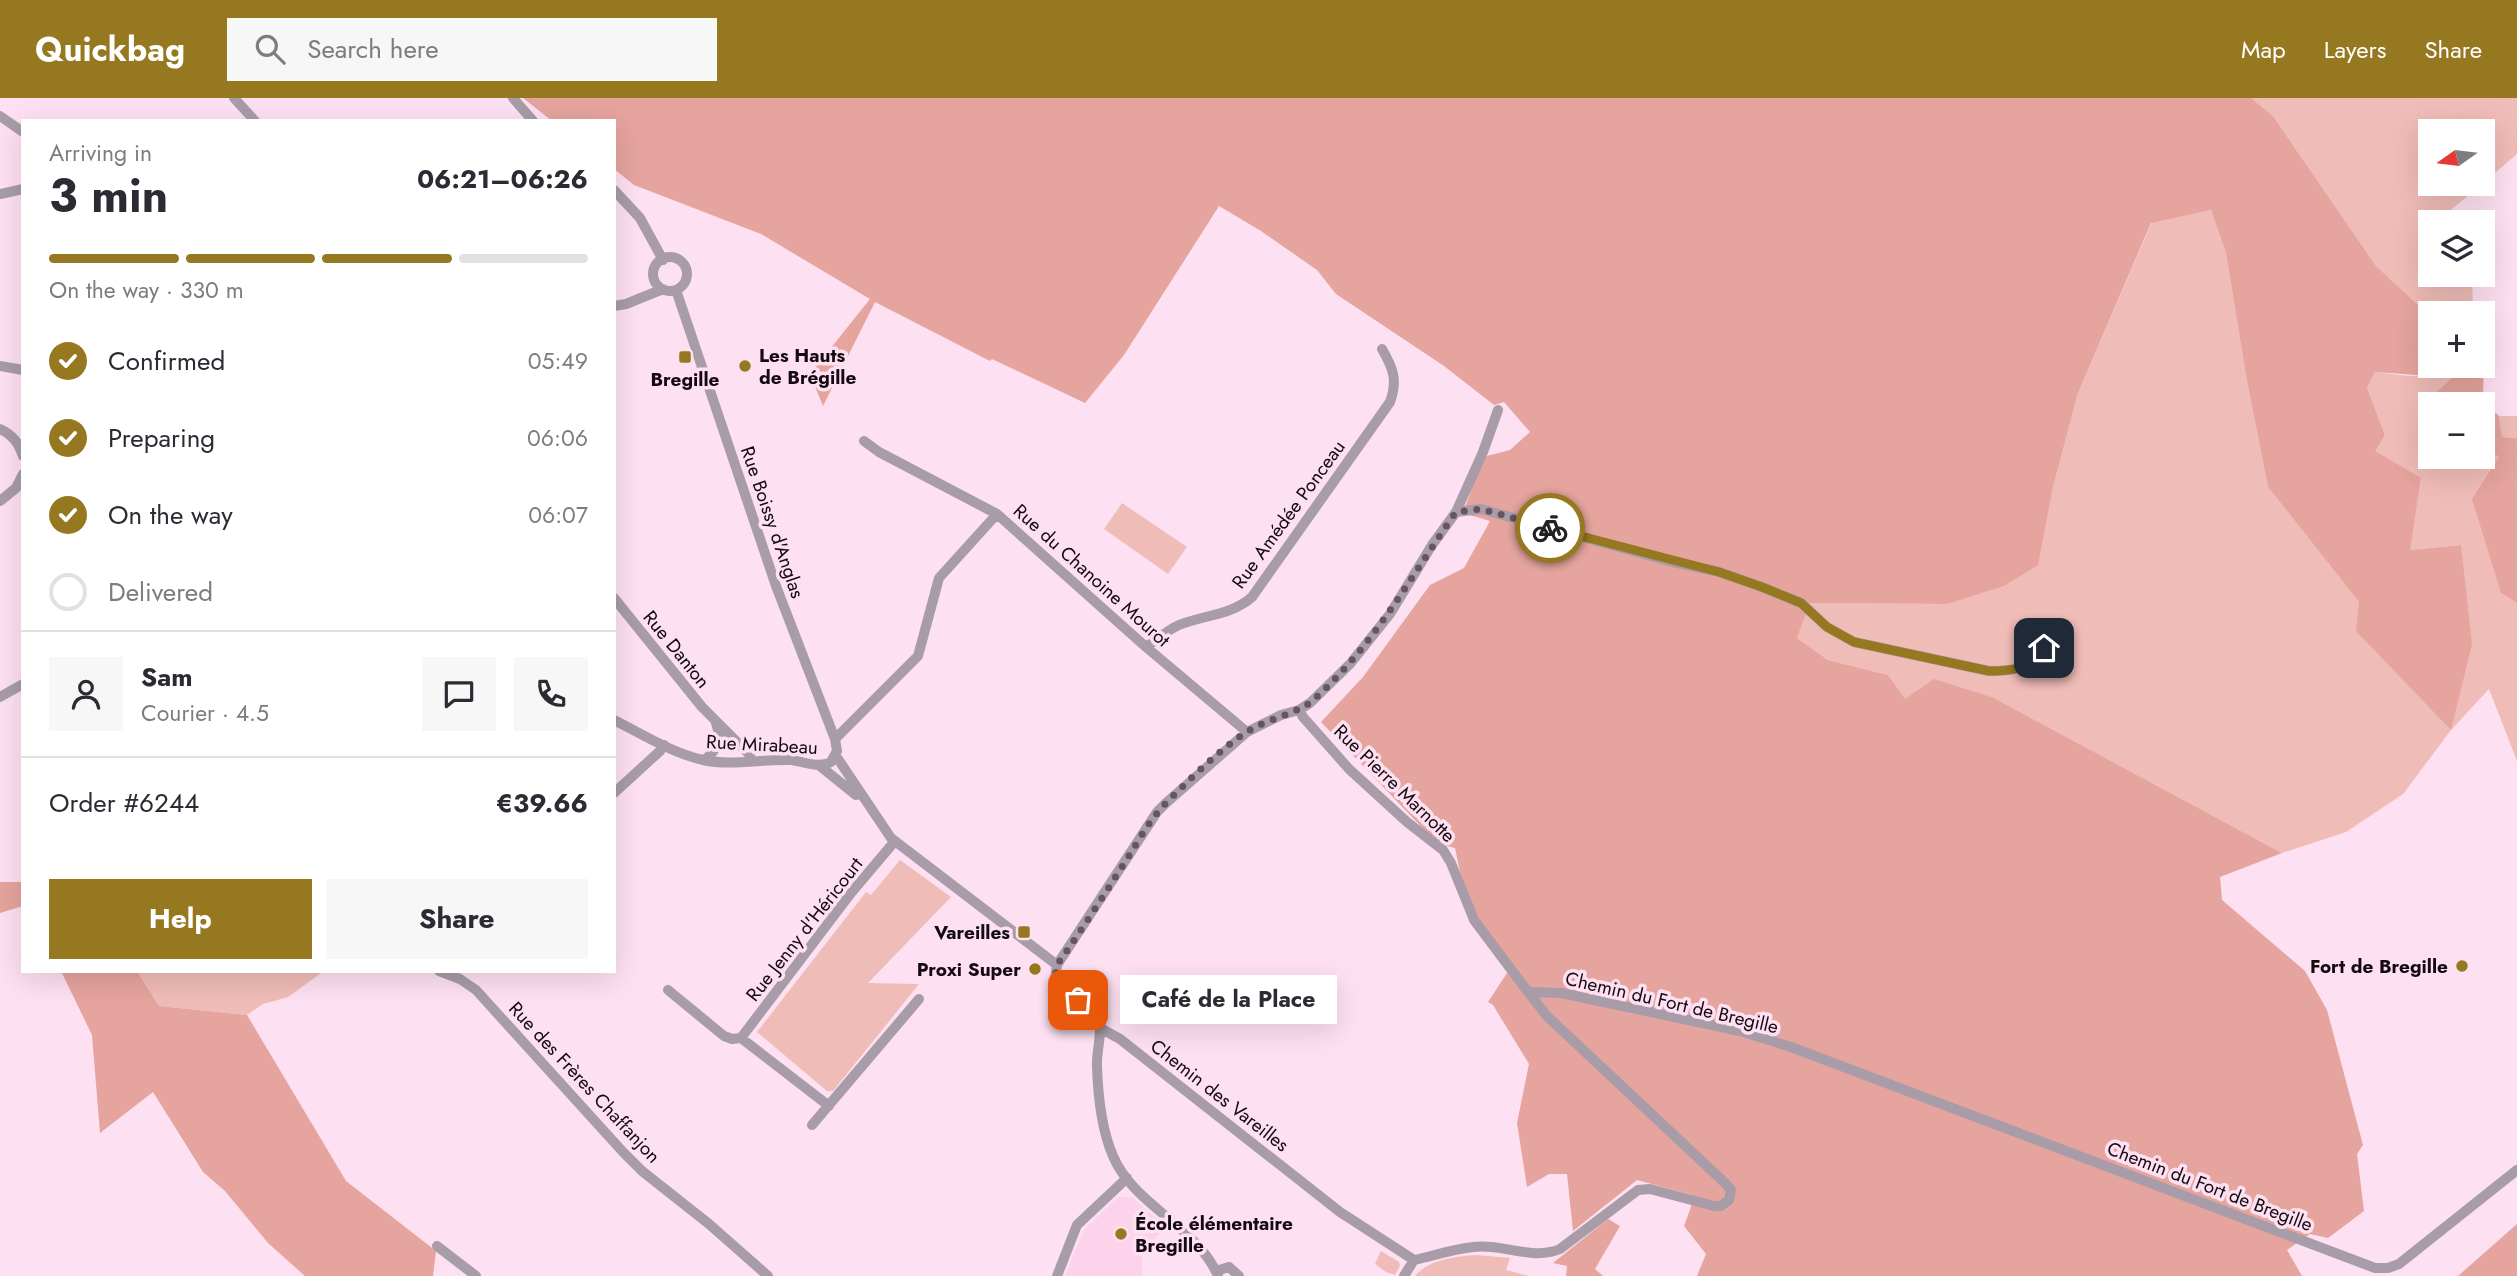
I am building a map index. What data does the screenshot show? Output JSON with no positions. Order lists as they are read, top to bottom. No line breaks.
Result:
{"streets":{"street":["Rue Amédée Ponceau","Rue Boissy d'Anglas","Rue du Chanoine Mourot","Rue Danton","Rue Mirabeau","Rue Pierre Marnotte","Rue Jenny d'Héricourt","Chemin du Fort de Bregille","Rue des Frères Chaffanjon","Chemin des Vareilles"]},"crossings":[["Rue Amédée Ponceau","Rue du Chanoine Mourot"],["Rue Boissy d'Anglas","Rue Mirabeau"],["Rue Boissy d'Anglas","Chemin des Vareilles"],["Rue Danton","Rue Mirabeau"],["Rue Mirabeau","Chemin des Vareilles"],["Rue Pierre Marnotte","Chemin du Fort de Bregille"],["Rue Jenny d'Héricourt","Chemin des Vareilles"]],"places":{"transit":["Bregille","Vareilles"],"other":["Les Hauts de Brégille","Fort de Bregille","Proxi Super","Café de la Place","École élémentaire Bregille"]},"north":"left","page":{"header":"Quickbag","search":"Search here","nav":["Map","Layers","Share"],"map_buttons":["+","−"],"heading":["3 min","Arriving in","06:21–06:26"],"panel":["Sam","Courier · 4.5","Order #6244","€39.66"],"bar":"On the way · 330 m","list":[["Confirmed","05:49"],["Preparing","06:06"],["On the way","06:07"],"Delivered"],"buttons":["Help","Share"],"bubble":"Café de la Place"}}
